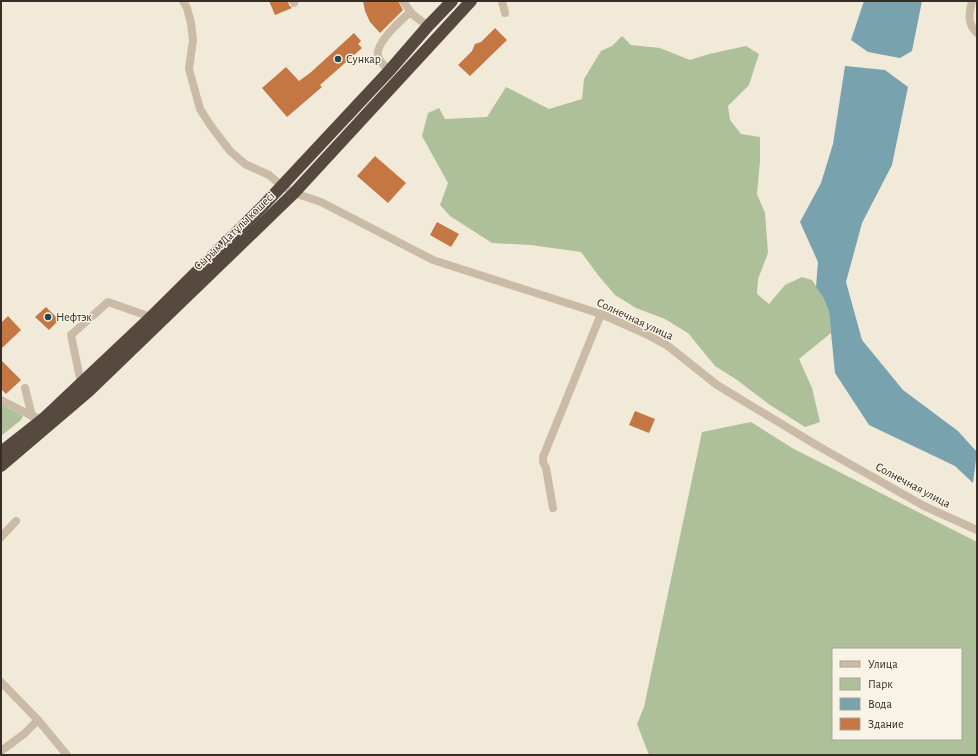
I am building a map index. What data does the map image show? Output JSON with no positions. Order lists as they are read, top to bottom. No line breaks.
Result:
{"streets":{"highway":["Сырым Датұлы көшесі"],"street":["Солнечная улица"]},"crossings":[["Сырым Датұлы көшесі","Солнечная улица"]],"places":["Сункар","Нефтэк"],"legend":["Улица","Парк","Вода","Здание"]}
